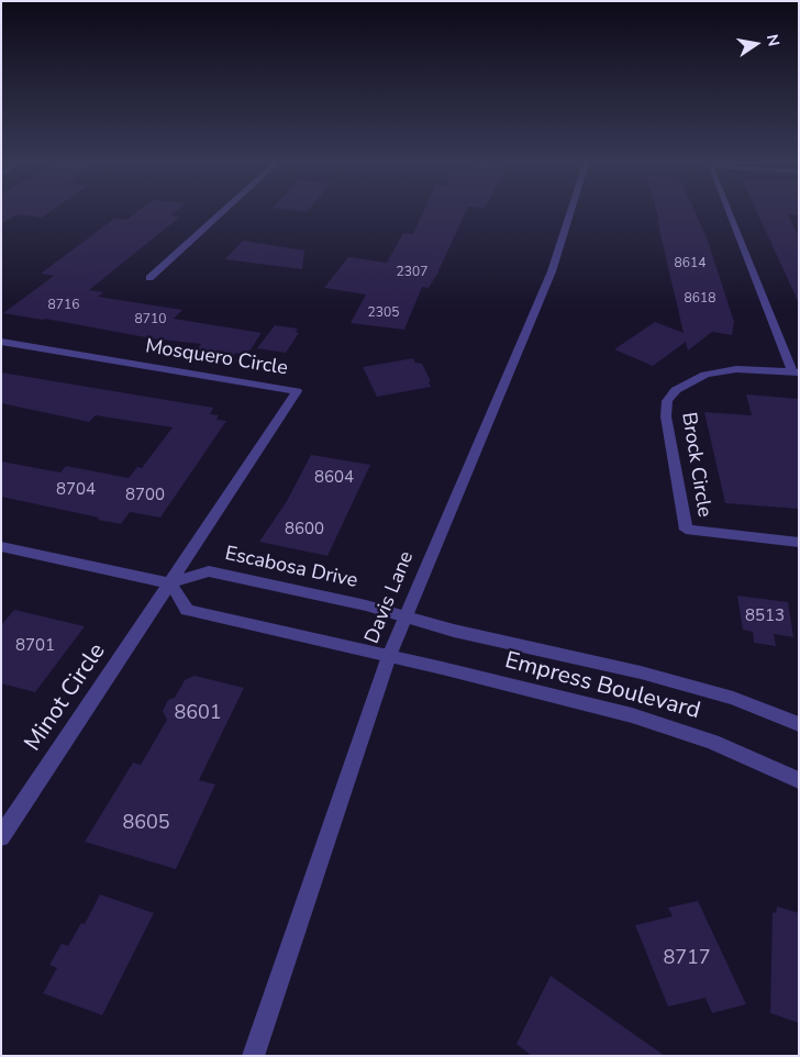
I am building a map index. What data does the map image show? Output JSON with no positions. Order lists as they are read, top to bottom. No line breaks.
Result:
{"streets":{"street":["Mosquero Circle","Brock Circle","Escabosa Drive","Davis Lane","Empress Boulevard","Minot Circle"]},"crossings":[["Mosquero Circle","Escabosa Drive"],["Mosquero Circle","Minot Circle"],["Escabosa Drive","Davis Lane"],["Escabosa Drive","Empress Boulevard"],["Escabosa Drive","Minot Circle"],["Davis Lane","Empress Boulevard"]],"house_numbers":["8614","2307","8618","8716","2305","8710","8604","8704","8700","8600","8513","8701","8601","8605","8717"],"north":"right"}
